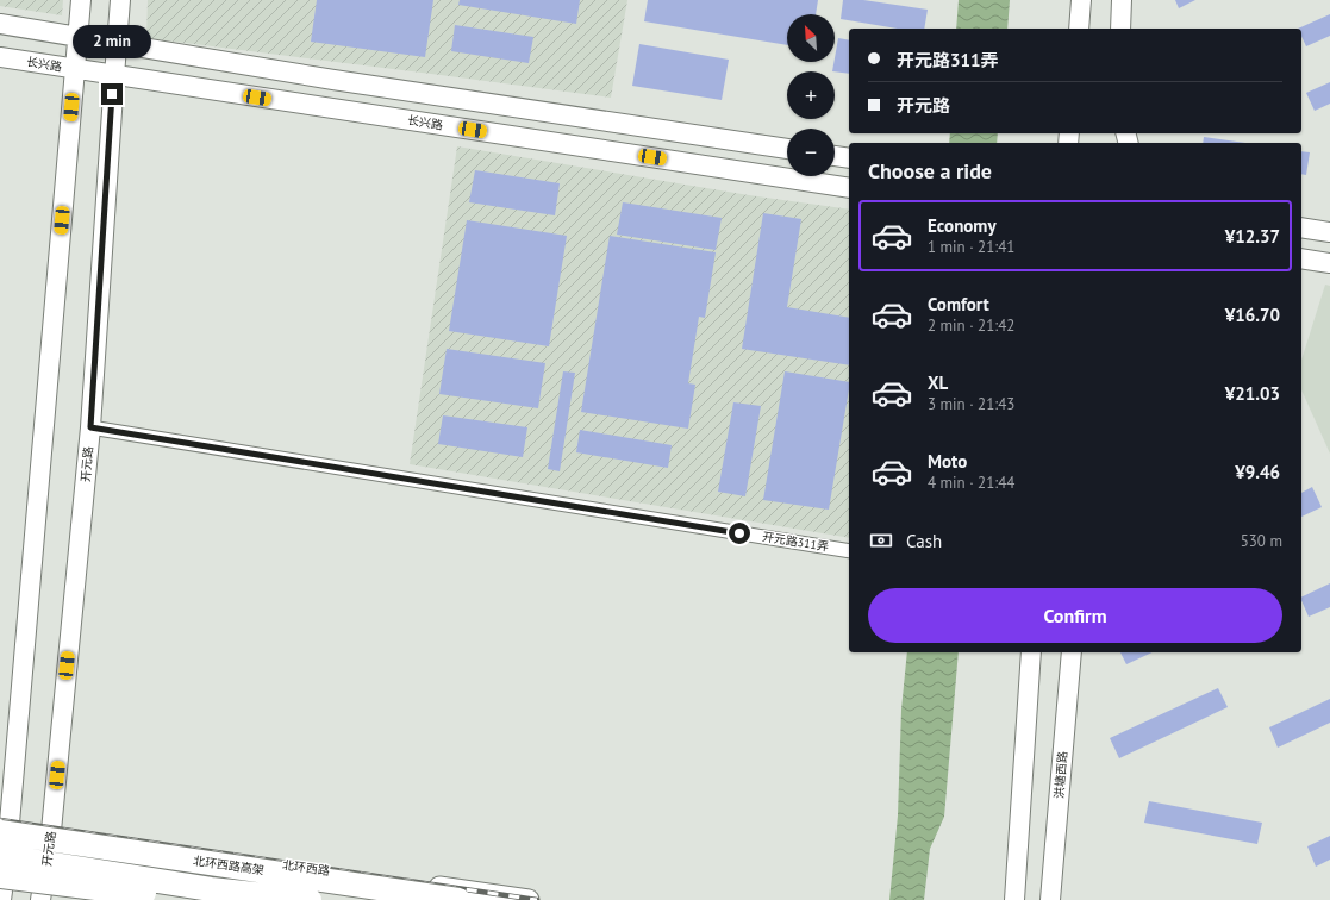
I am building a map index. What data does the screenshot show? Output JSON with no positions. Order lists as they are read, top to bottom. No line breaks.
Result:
{"streets":{"highway":["北环西路高架"],"main road":["长兴路","开元路","洪塘西路","北环西路"],"street":["开元路311弄"]},"crossings":[["长兴路","开元路"],["开元路","开元路311弄"],["开元路","北环西路"],["北环西路高架","北环西路"]],"north":"top left","page":{"map_buttons":["+","−"],"bubble":"2 min","banner":["开元路311弄","开元路"],"heading":"Choose a ride","list":[{"name":"Economy","note":"1 min · 21:41","value":"¥12.37"},{"name":"Comfort","note":"2 min · 21:42","value":"¥16.70"},{"name":"XL","note":"3 min · 21:43","value":"¥21.03"},{"name":"Moto","note":"4 min · 21:44","value":"¥9.46"}],"pay":["Cash","530 m"],"buttons":"Confirm"}}
